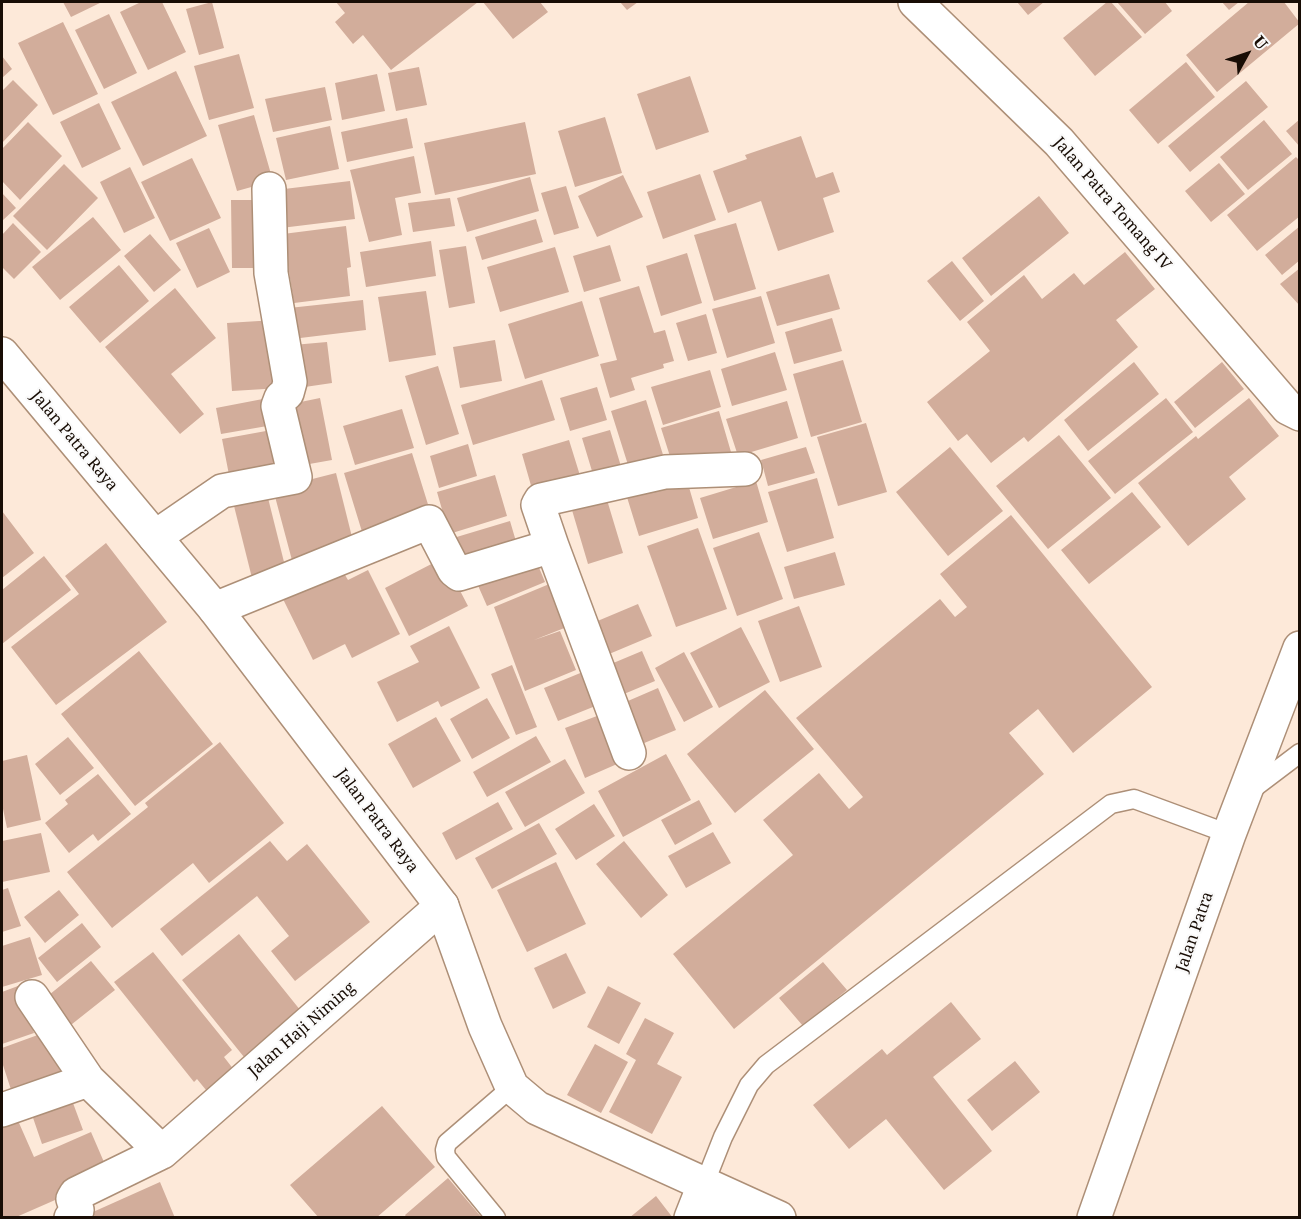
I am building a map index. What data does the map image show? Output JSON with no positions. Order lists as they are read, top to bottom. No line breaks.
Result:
{"streets":{"street":["Jalan Patra Tomang IV","Jalan Patra Raya","Jalan Patra","Jalan Haji Niming"]},"crossings":[["Jalan Patra Raya","Jalan Haji Niming"]],"north":"top right"}
